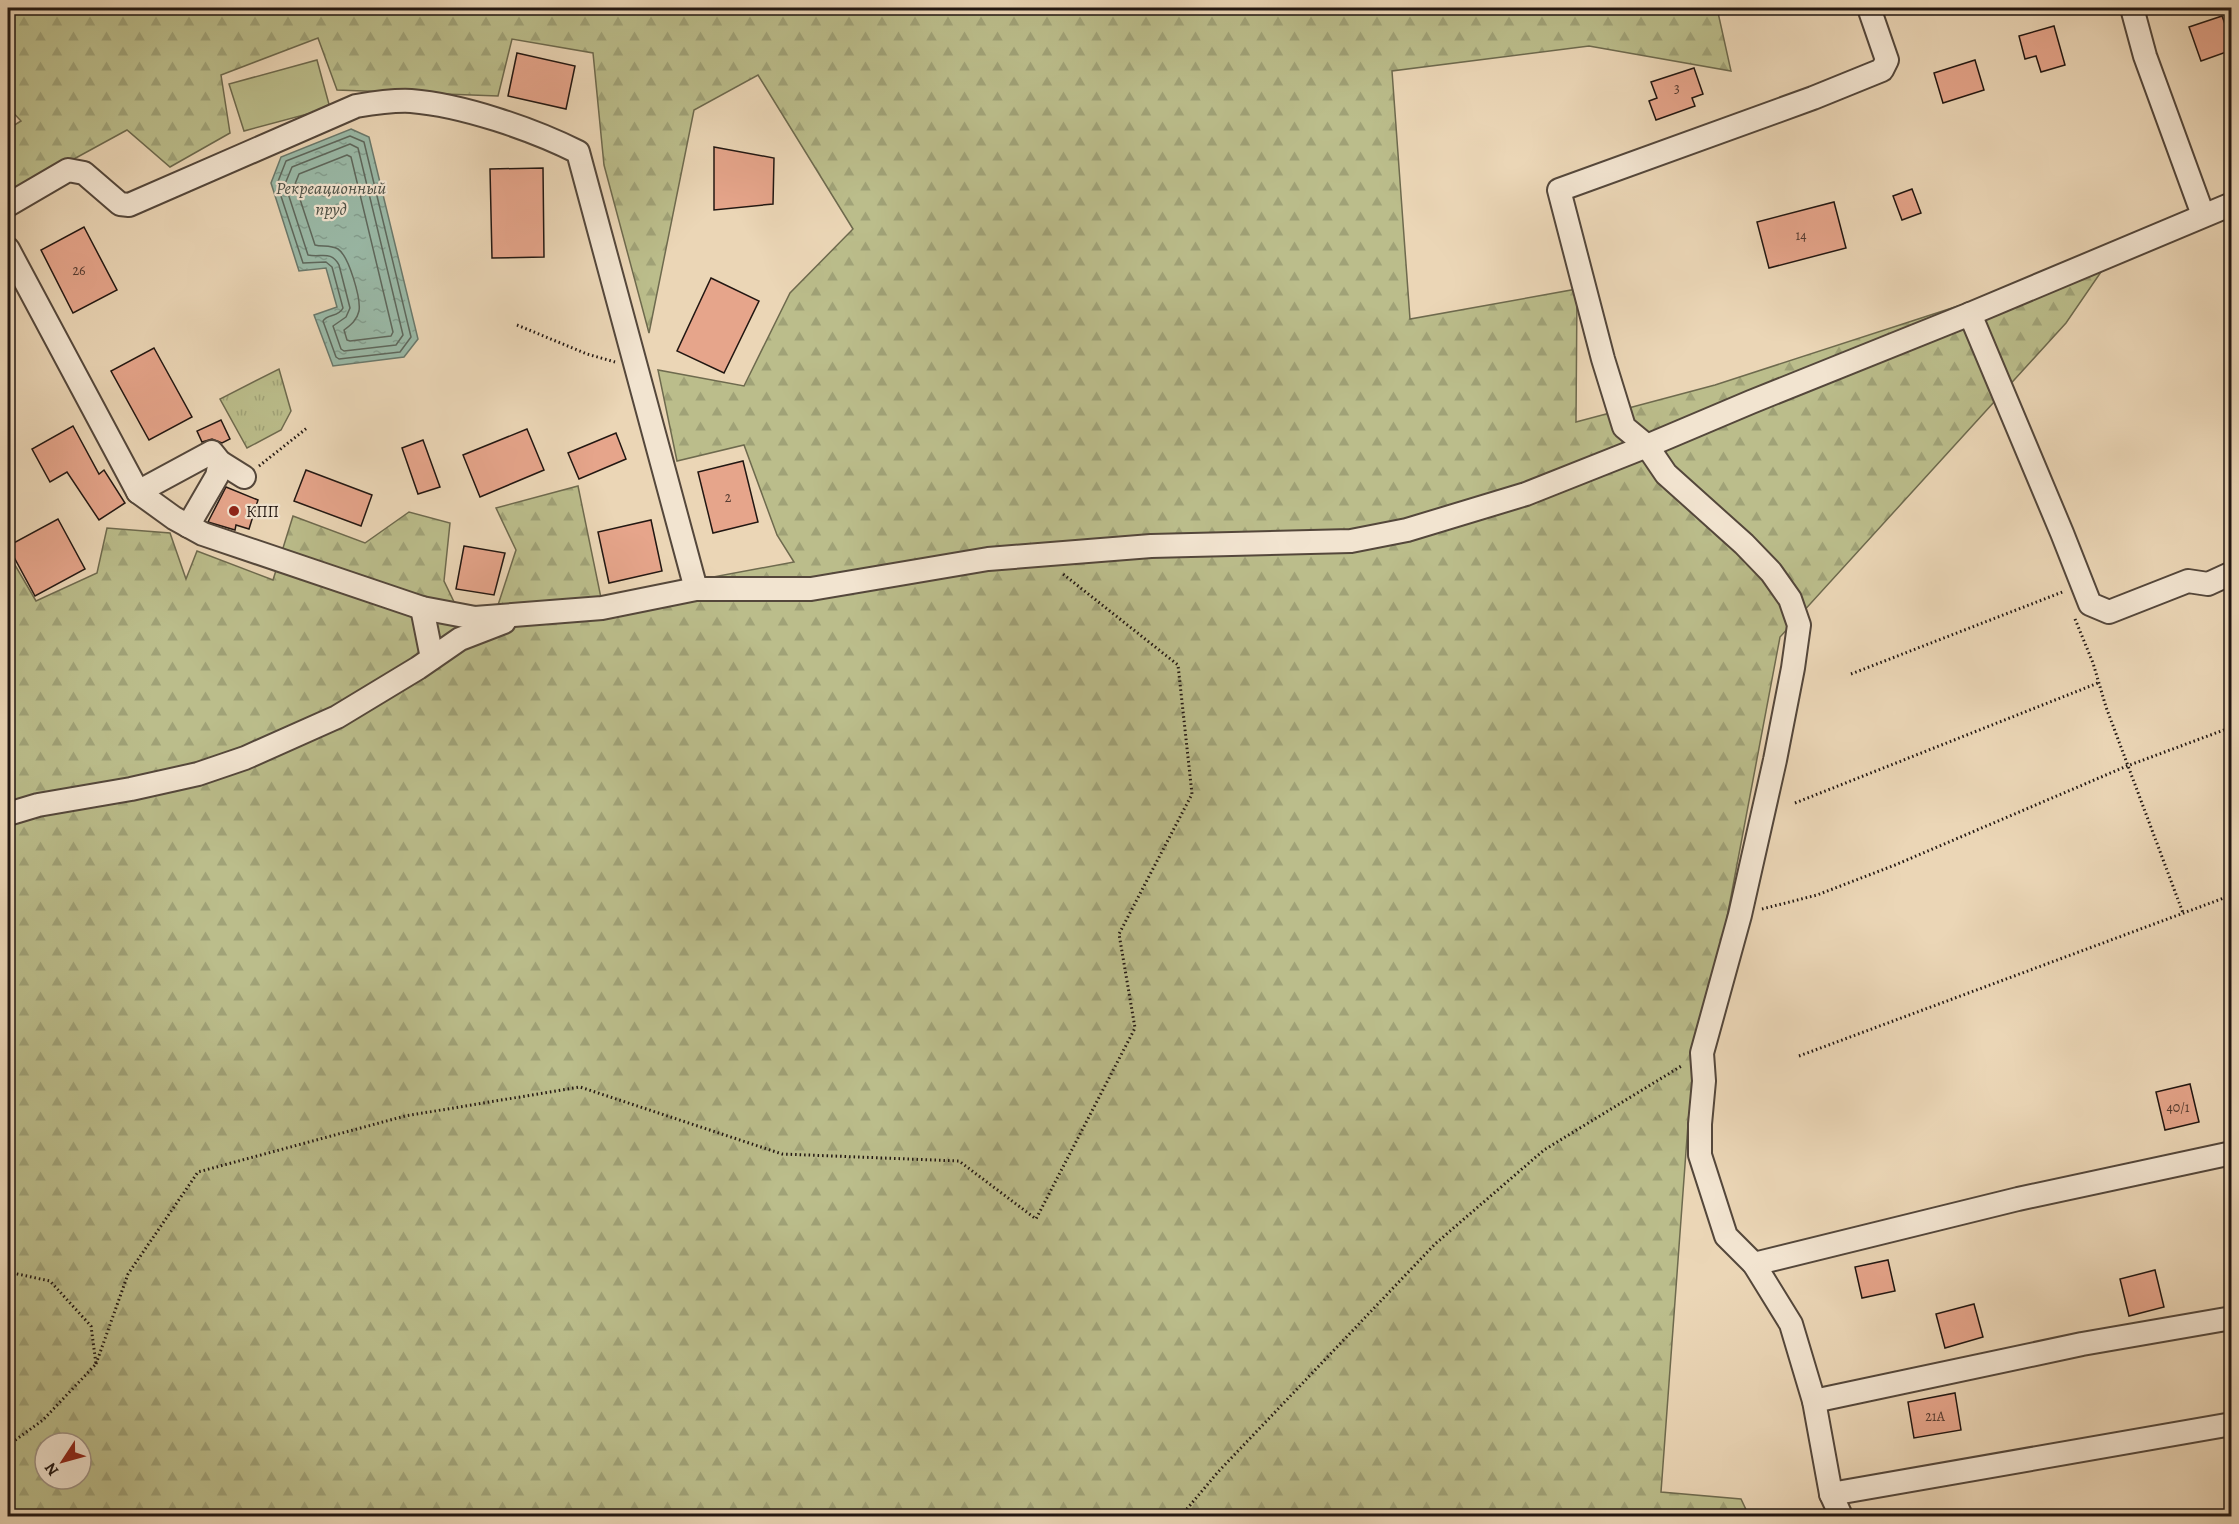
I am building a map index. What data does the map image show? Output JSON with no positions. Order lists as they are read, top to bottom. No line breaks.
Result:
{"water":["Рекреационный пруд"],"places":["КПП"],"house_numbers":["3","14","26","2","40/1","21А"],"north":"bottom left"}
